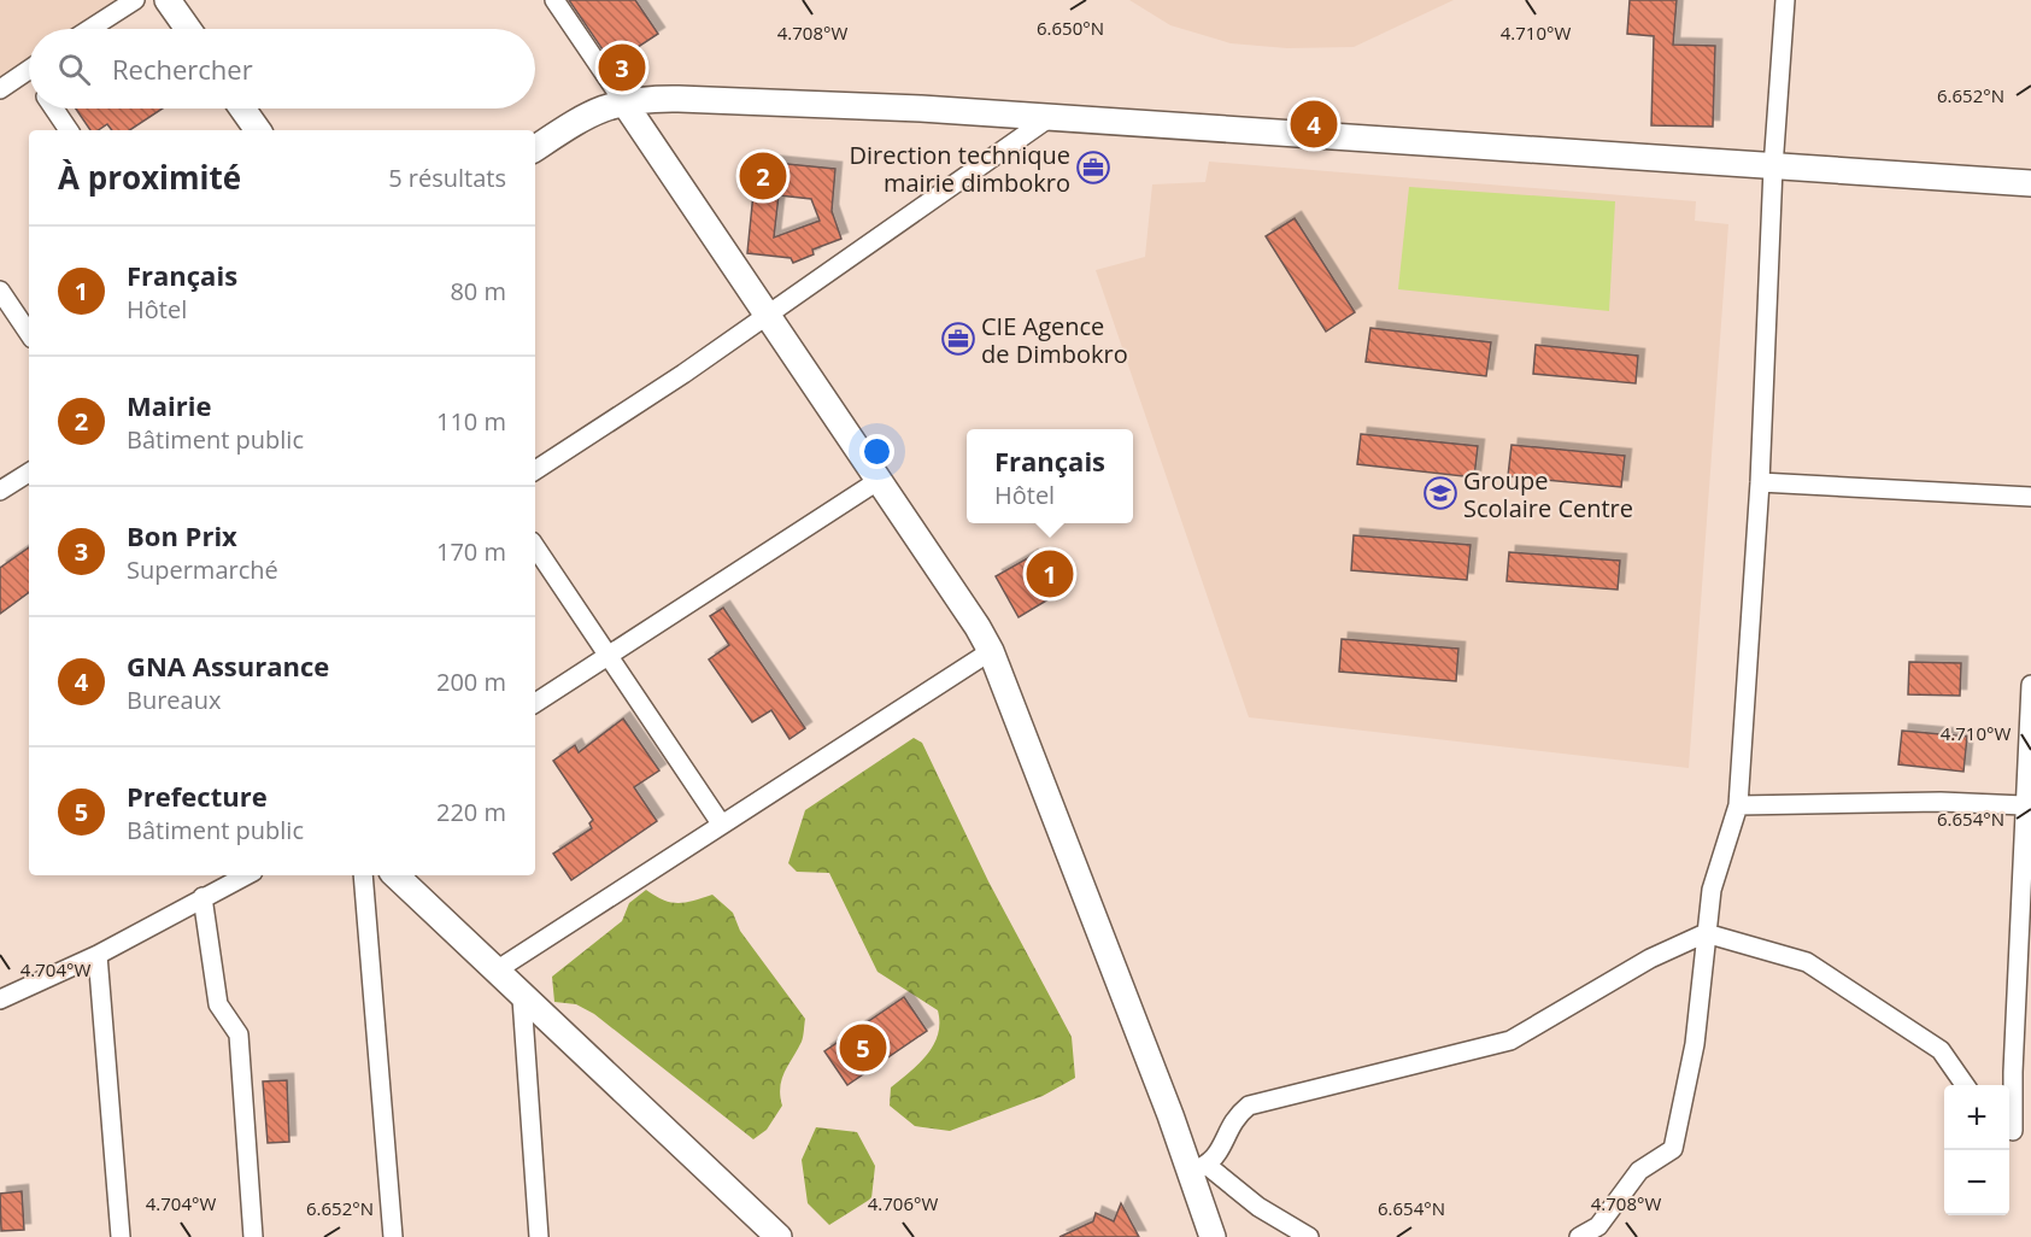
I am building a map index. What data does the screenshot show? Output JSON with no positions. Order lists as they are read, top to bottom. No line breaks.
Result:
{"places":{"office":["Direction technique mairie dimbokro","CIE Agence de Dimbokro"],"school or university":["Groupe Scolaire Centre"]},"page":{"search":"Rechercher","pins":["3","4","2","1","5"],"heading":["À proximité","5 résultats"],"list":[{"mark":"1","name":"Français","note":"Hôtel","value":"80 m"},{"mark":"2","name":"Mairie","note":"Bâtiment public","value":"110 m"},{"mark":"3","name":"Bon Prix","note":"Supermarché","value":"170 m"},{"mark":"4","name":"GNA Assurance","note":"Bureaux","value":"200 m"},{"mark":"5","name":"Prefecture","note":"Bâtiment public","value":"220 m"}],"popup":["Français","Hôtel"],"map_buttons":["+","−"]},"coordinates":["6.650°N","4.708°W","4.710°W","6.652°N","6.654°N","4.704°W","4.706°W"]}
